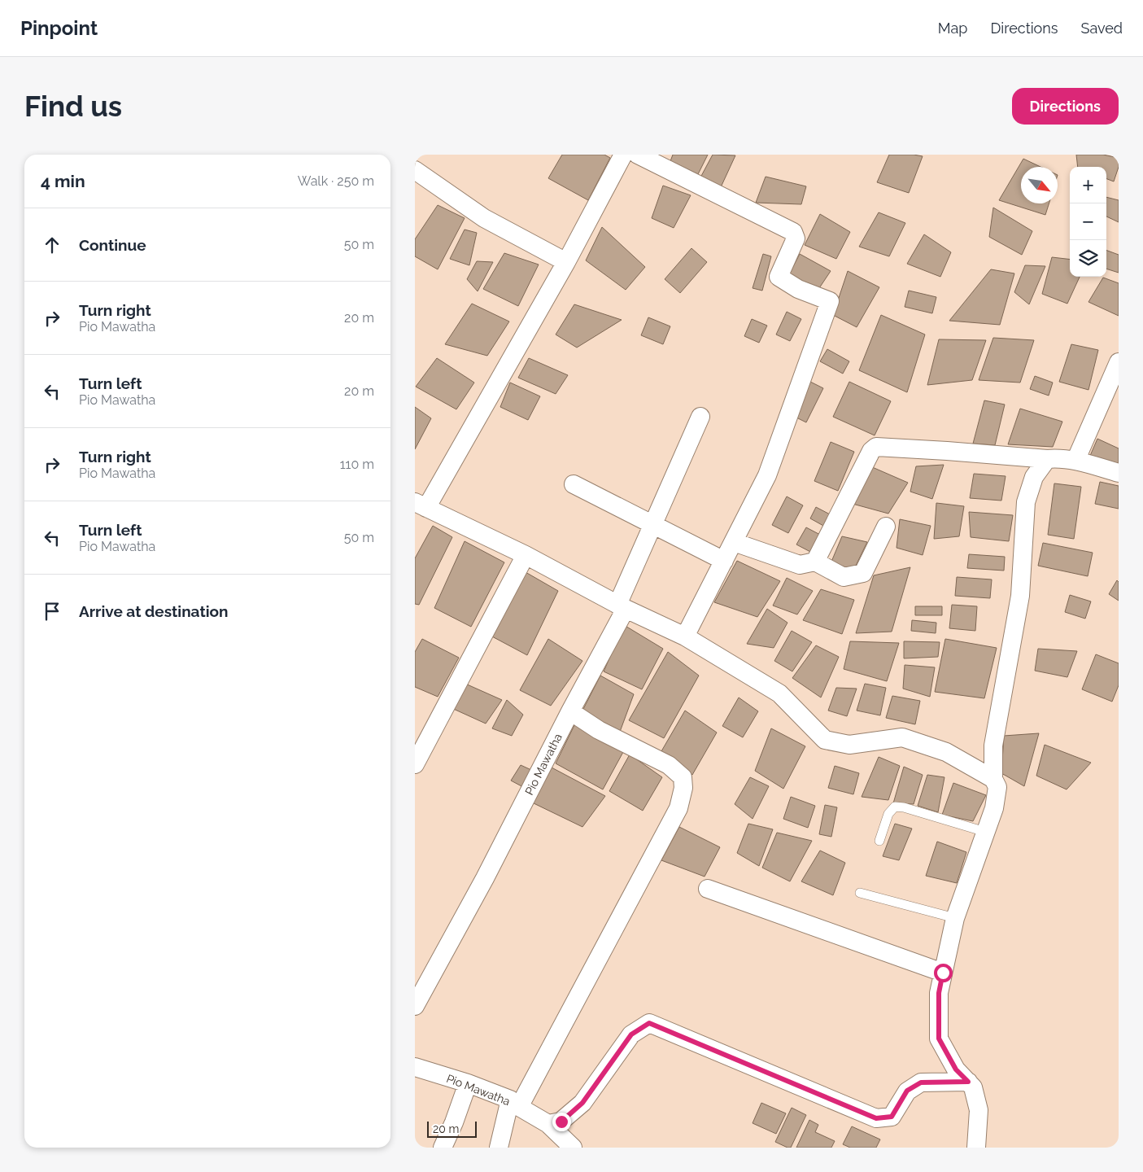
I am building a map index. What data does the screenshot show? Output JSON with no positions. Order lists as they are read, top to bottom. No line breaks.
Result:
{"streets":{"street":["Pio Mawatha"]},"scale_bar":"20 m","north":"bottom right","page":{"header":"Pinpoint","nav":["Map","Directions","Saved"],"buttons":"Directions","title":"Find us","heading":["4 min","Walk · 250 m"],"map_buttons":["+","−"],"list":[["Continue","50 m"],["Turn right","Pio Mawatha","20 m"],["Turn left","Pio Mawatha","20 m"],["Turn right","Pio Mawatha","110 m"],["Turn left","Pio Mawatha","50 m"],"Arrive at destination"],"scale":"20 m"}}
